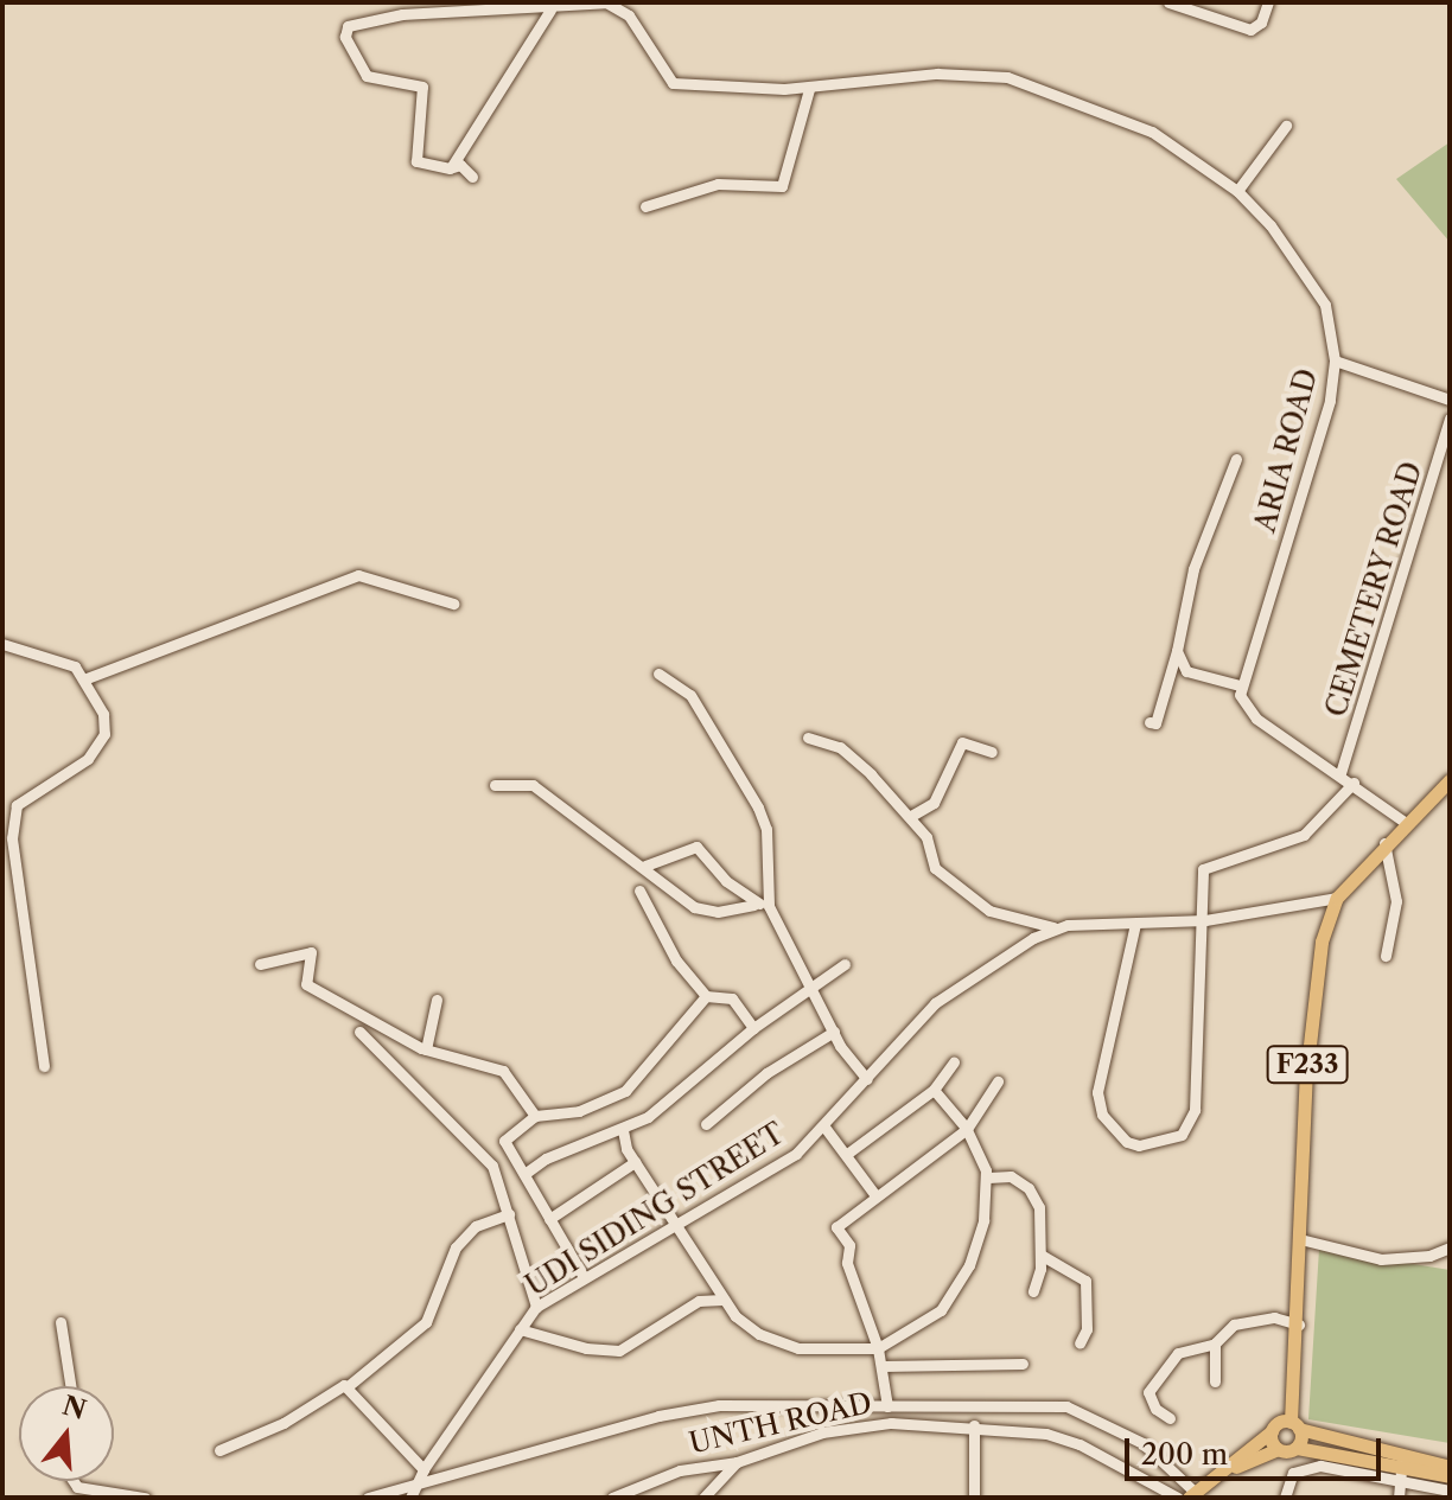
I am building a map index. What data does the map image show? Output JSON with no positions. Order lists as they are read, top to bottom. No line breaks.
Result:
{"streets":{"main road":["F233"],"street":["ARIA ROAD","CEMETERY ROAD","UDI SIDING STREET","UNTH ROAD"]},"crossings":[["F233","UDI SIDING STREET"]],"scale_bar":"200 m","north":"top"}
